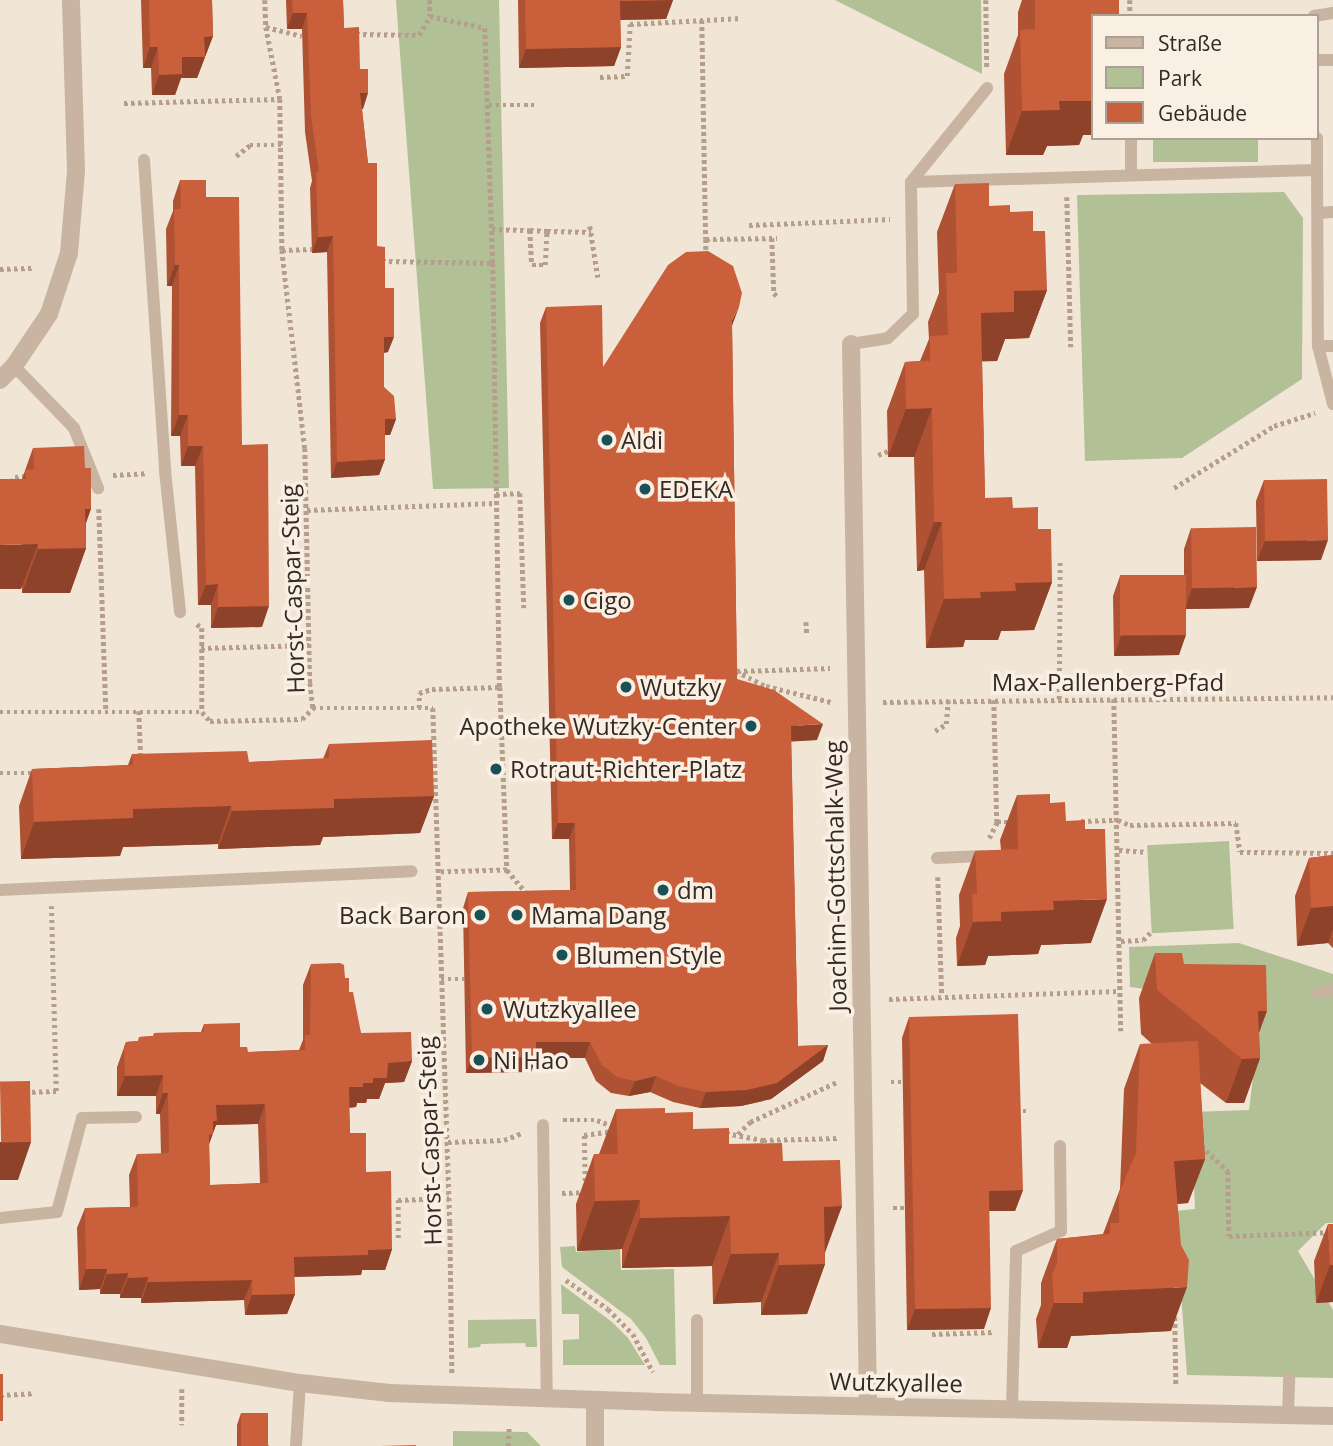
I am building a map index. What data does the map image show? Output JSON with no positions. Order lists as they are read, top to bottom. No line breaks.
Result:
{"streets":{"street":["Joachim-Gottschalk-Weg","Wutzkyallee"],"path":["Horst-Caspar-Steig","Max-Pallenberg-Pfad"]},"crossings":[["Horst-Caspar-Steig","Wutzkyallee"],["Joachim-Gottschalk-Weg","Wutzkyallee"]],"places":["Aldi","EDEKA","Cigo","Wutzky","Apotheke Wutzky-Center","Rotraut-Richter-Platz","dm","Back Baron","Mama Dang","Blumen Style","Wutzkyallee","Ni Hao"],"legend":["Straße","Park","Gebäude"]}
